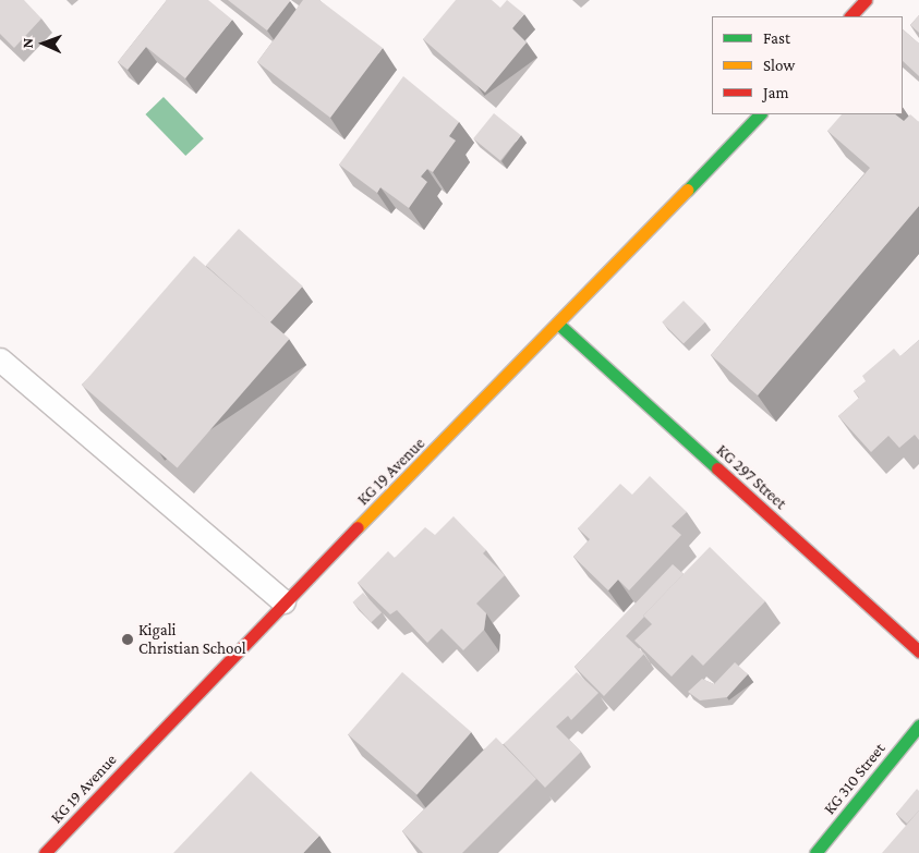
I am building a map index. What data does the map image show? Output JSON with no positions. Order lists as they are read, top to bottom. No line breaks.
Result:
{"streets":{"main road":["KG 19 Avenue","KG 297 Street","KG 310 Street"]},"crossings":[["KG 19 Avenue","KG 297 Street"]],"places":["Kigali Christian School"],"legend":["Fast","Slow","Jam"],"north":"left"}
